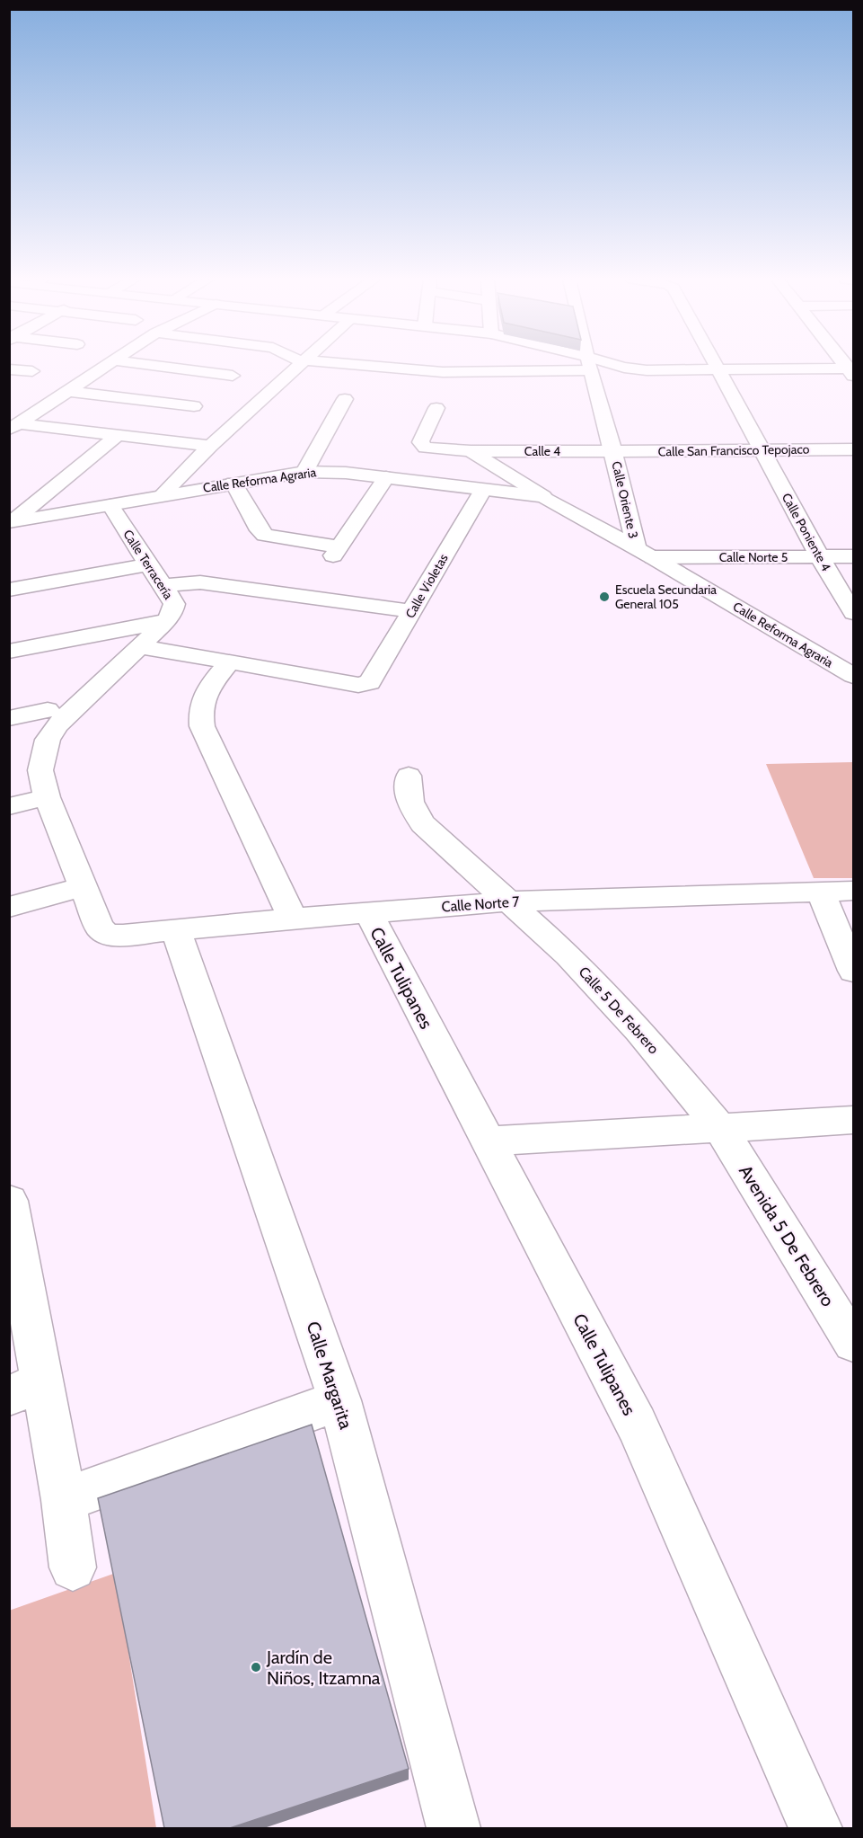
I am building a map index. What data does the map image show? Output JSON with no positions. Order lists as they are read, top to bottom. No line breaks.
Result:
{"streets":{"street":["Calle San Francisco Tepojaco","Calle 4","Calle Reforma Agraria","Calle Oriente 3","Calle Poniente 4","Calle Norte 5","Calle Terracería","Calle Violetas","Calle Norte 7","Calle Tulipanes","Calle 5 De Febrero","Avenida 5 De Febrero","Calle Margarita"]},"crossings":[["Calle San Francisco Tepojaco","Calle 4"],["Calle San Francisco Tepojaco","Calle Oriente 3"],["Calle San Francisco Tepojaco","Calle Poniente 4"],["Calle 4","Calle Reforma Agraria"],["Calle 4","Calle Oriente 3"],["Calle Reforma Agraria","Calle Oriente 3"],["Calle Reforma Agraria","Calle Norte 5"],["Calle Reforma Agraria","Calle Terracería"],["Calle Reforma Agraria","Calle Violetas"],["Calle Oriente 3","Calle Norte 5"],["Calle Poniente 4","Calle Norte 5"],["Calle Terracería","Calle Norte 7"],["Calle Norte 7","Calle Tulipanes"],["Calle Norte 7","Calle 5 De Febrero"],["Calle Norte 7","Calle Margarita"],["Calle 5 De Febrero","Avenida 5 De Febrero"]],"places":["Escuela Secundaria General 105","Jardín de Niños, Itzamna"]}
